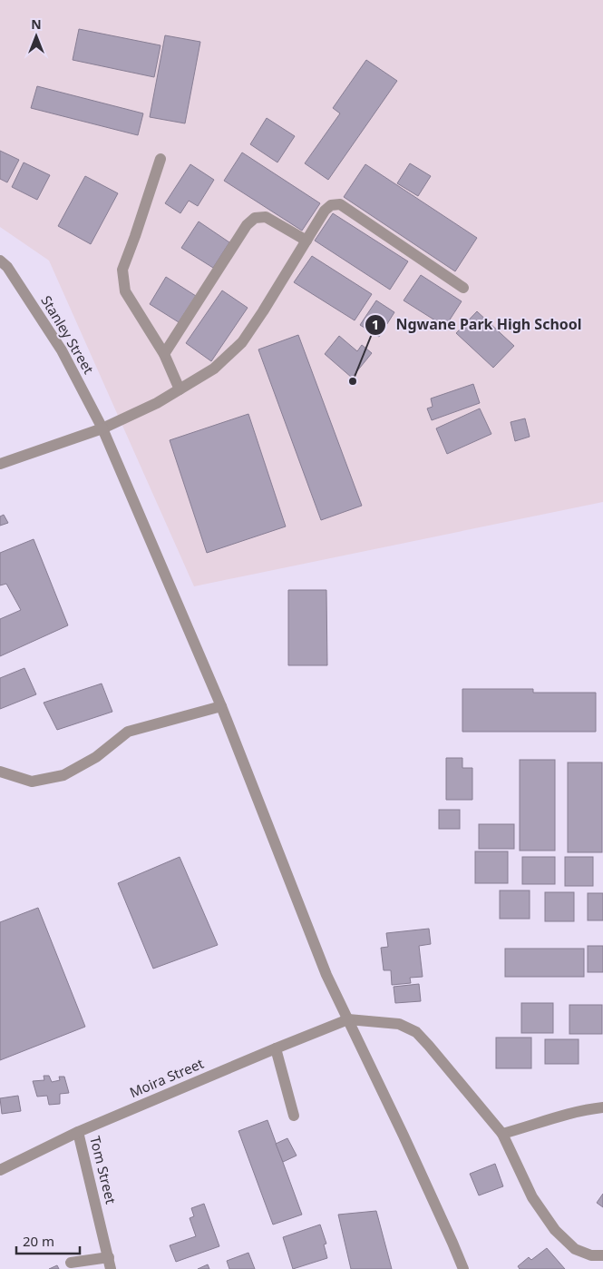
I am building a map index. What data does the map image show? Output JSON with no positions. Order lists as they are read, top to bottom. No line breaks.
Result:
{"streets":{"street":["Stanley Street","Moira Street","Tom Street"]},"crossings":[["Stanley Street","Moira Street"],["Moira Street","Tom Street"]],"places":["Ngwane Park High School"],"scale_bar":"20 m","north":"top"}
